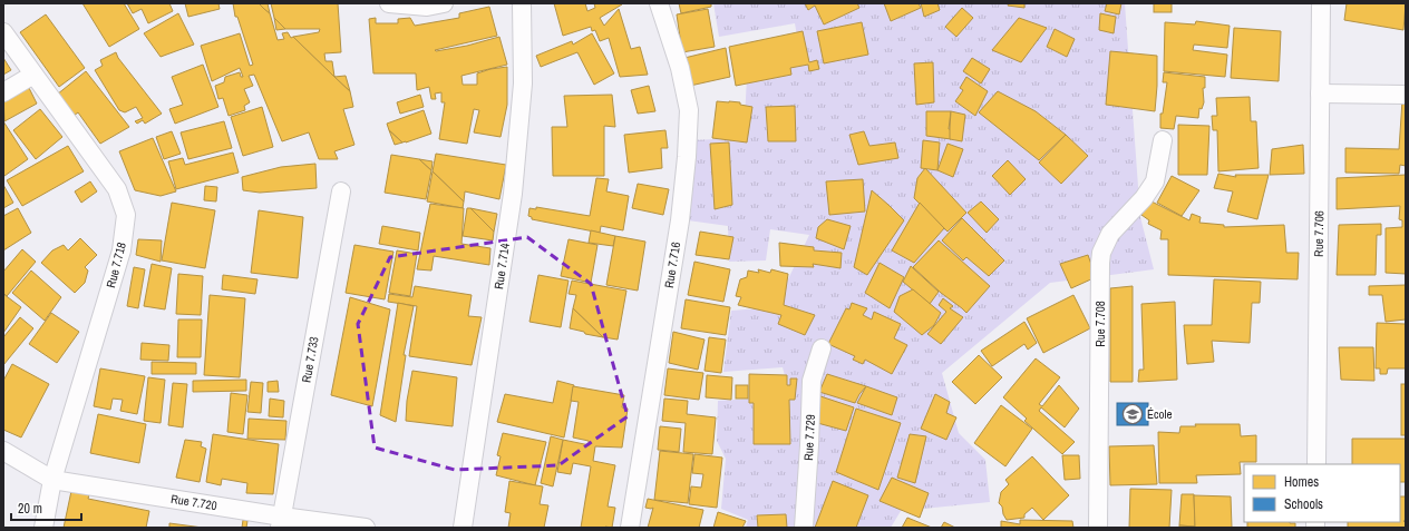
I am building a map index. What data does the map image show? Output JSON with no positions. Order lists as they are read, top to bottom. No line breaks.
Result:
{"streets":{"street":["Rue 7.706","Rue 7.718","Rue 7.716","Rue 7.714","Rue 7.708","Rue 7.733","Rue 7.729","Rue 7.720"]},"crossings":[["Rue 7.718","Rue 7.720"],["Rue 7.733","Rue 7.720"]],"places":{"school or university":["École"]},"legend":["Homes","Schools"],"scale_bar":"20 m"}
